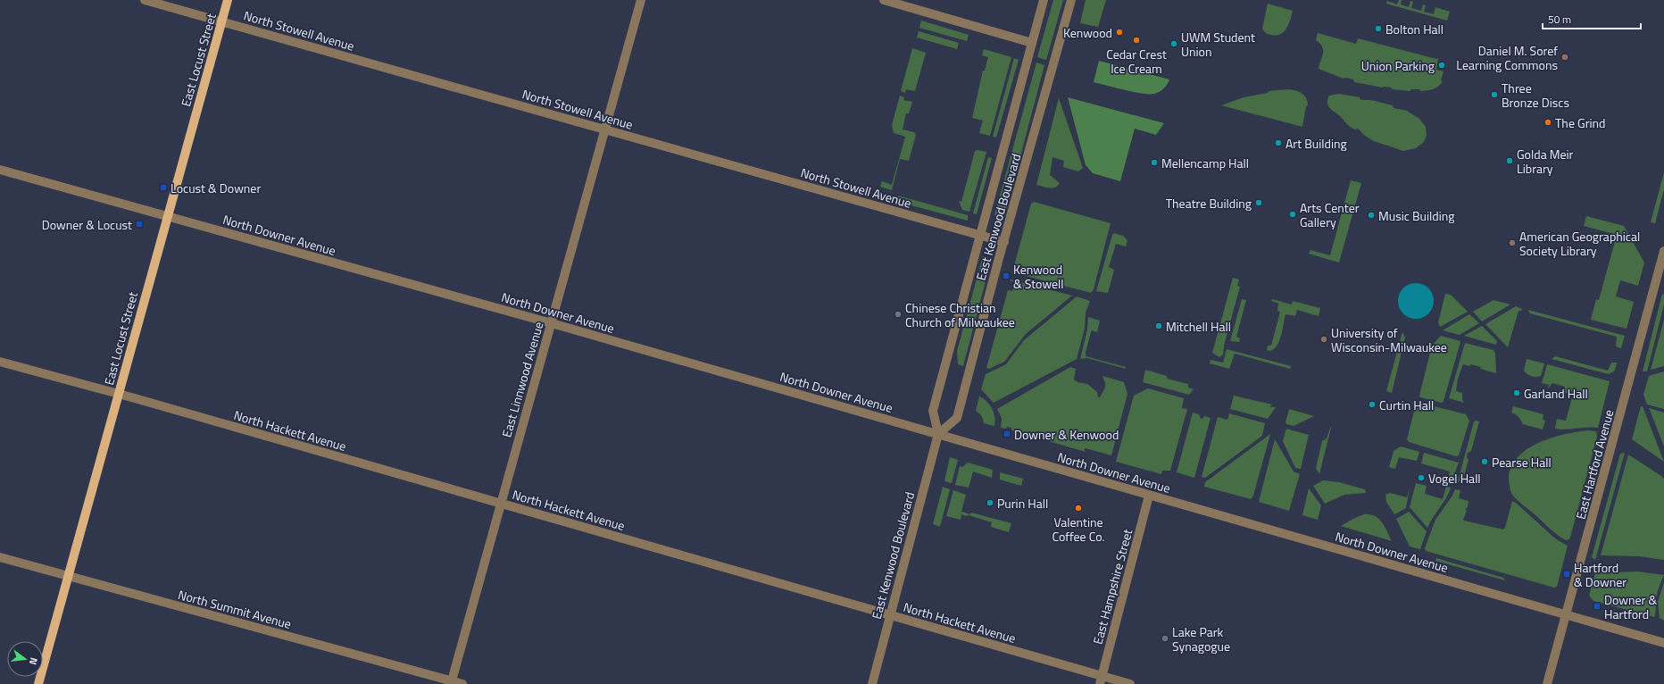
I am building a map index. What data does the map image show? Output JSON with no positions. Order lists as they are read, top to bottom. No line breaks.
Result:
{"streets":{"main road":["East Locust Street"],"street":["North Stowell Avenue","East Kenwood Boulevard","North Downer Avenue","East Linnwood Avenue","North Hackett Avenue","East Hartford Avenue","East Hampshire Street","North Summit Avenue"]},"crossings":[["North Stowell Avenue","East Locust Street"],["North Stowell Avenue","East Kenwood Boulevard"],["North Stowell Avenue","East Linnwood Avenue"],["East Locust Street","North Downer Avenue"],["East Locust Street","North Hackett Avenue"],["East Locust Street","North Summit Avenue"],["East Kenwood Boulevard","North Downer Avenue"],["East Kenwood Boulevard","North Hackett Avenue"],["North Downer Avenue","East Linnwood Avenue"],["North Downer Avenue","East Hartford Avenue"],["North Downer Avenue","East Hampshire Street"],["East Linnwood Avenue","North Hackett Avenue"],["East Linnwood Avenue","North Summit Avenue"],["North Hackett Avenue","East Hampshire Street"]],"places":{"other":["Bolton Hall","Kenwood","Cedar Crest Ice Cream","UWM Student Union","Daniel M. Soref Learning Commons","Union Parking","Three Bronze Discs","The Grind","Art Building","Golda Meir Library","Mellencamp Hall","Theatre Building","Arts Center Gallery","Music Building","American Geographical Society Library","Chinese Christian Church of Milwaukee","Mitchell Hall","University of Wisconsin-Milwaukee","Garland Hall","Curtin Hall","Pearse Hall","Vogel Hall","Purin Hall","Valentine Coffee Co.","Lake Park Synagogue"],"transit":["Locust & Downer","Downer & Locust","Kenwood & Stowell","Downer & Kenwood","Hartford & Downer","Downer & Hartford"]},"scale_bar":"50 m","north":"right"}
